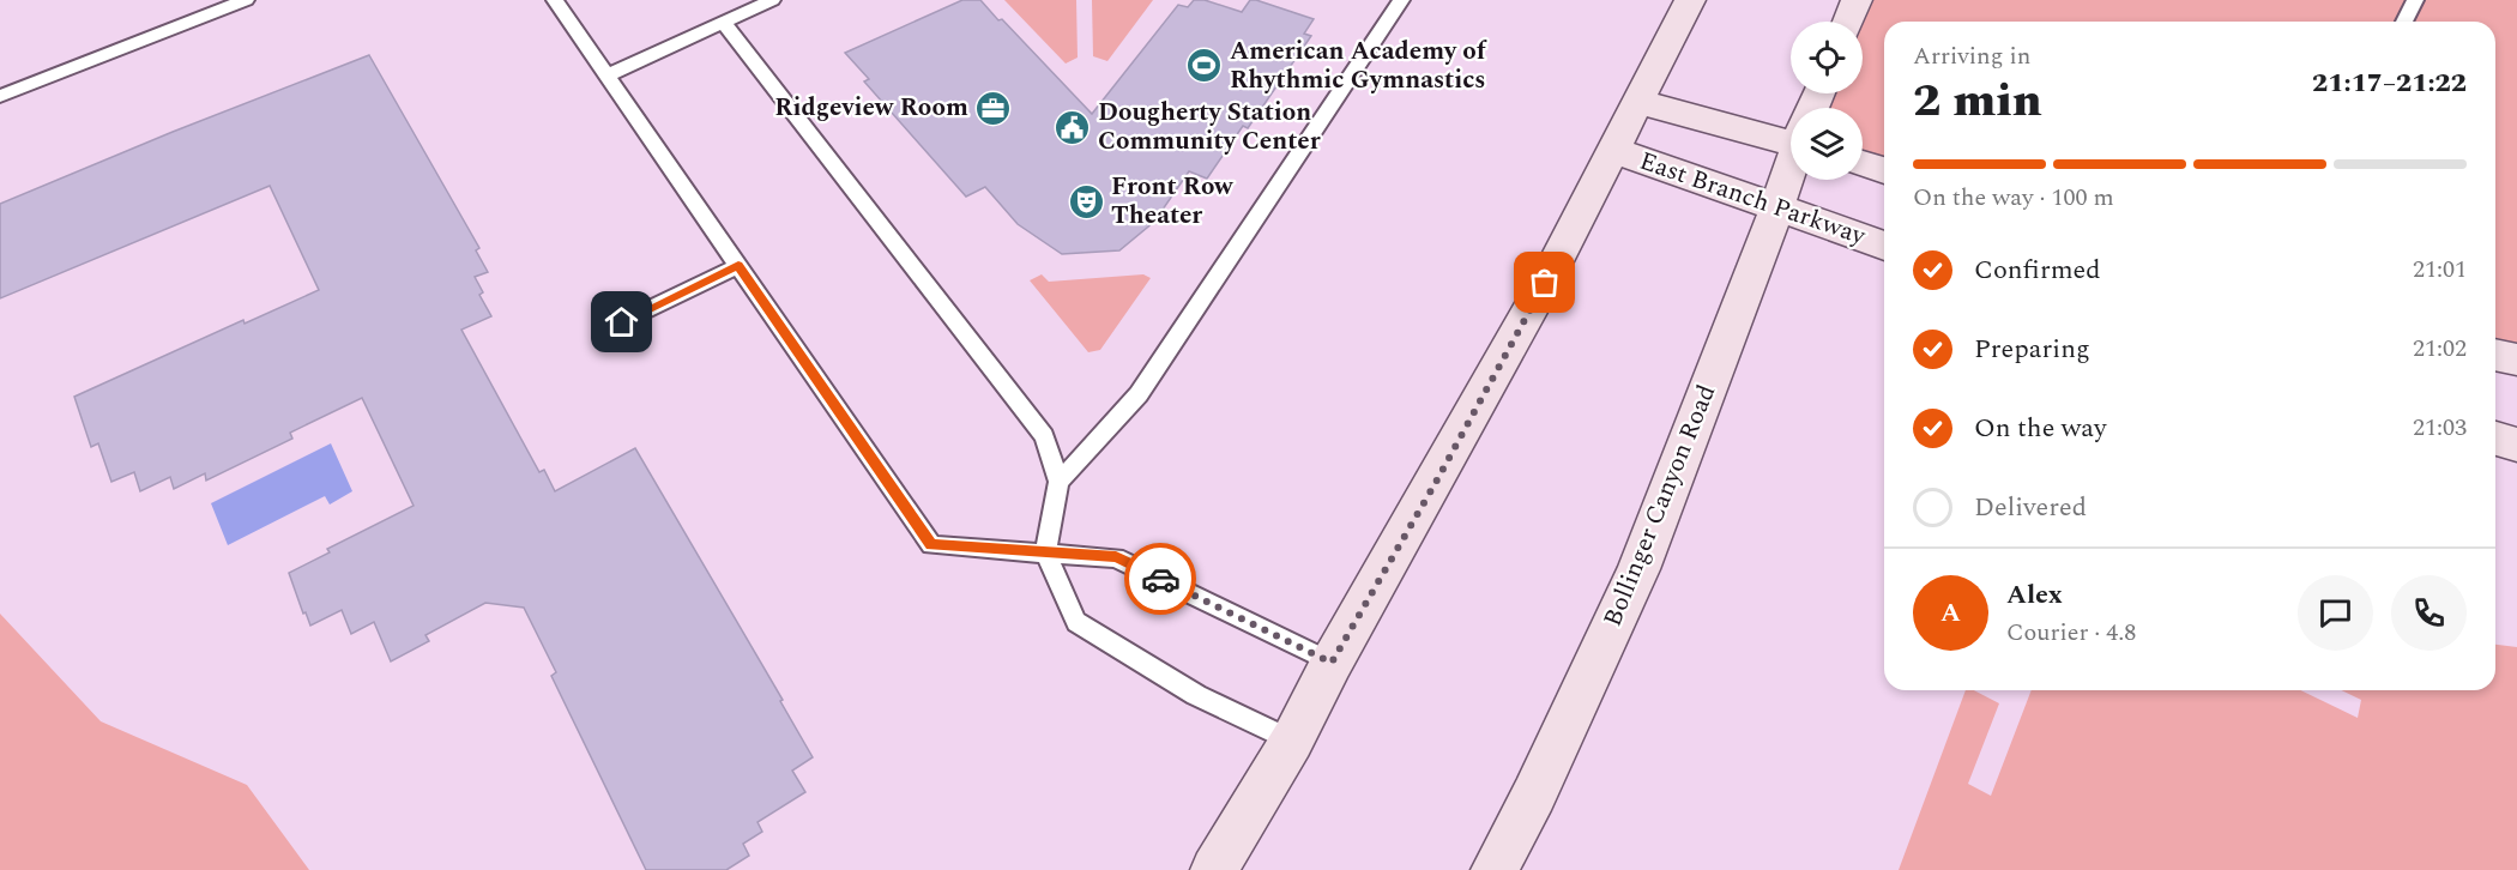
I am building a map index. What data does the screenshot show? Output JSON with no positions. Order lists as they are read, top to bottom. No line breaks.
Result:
{"streets":{"main road":["East Branch Parkway","Bollinger Canyon Road"]},"crossings":[["East Branch Parkway","Bollinger Canyon Road"]],"places":{"sports":["American Academy of Rhythmic Gymnastics"],"office":["Ridgeview Room"],"public building":["Dougherty Station Community Center"],"theatre":["Front Row Theater"]},"page":{"heading":["2 min","Arriving in","21:17–21:22"],"panel":["Alex","Courier · 4.8"],"bar":"On the way · 100 m","list":[["Confirmed","21:01"],["Preparing","21:02"],["On the way","21:03"],"Delivered"],"round":"A"}}
